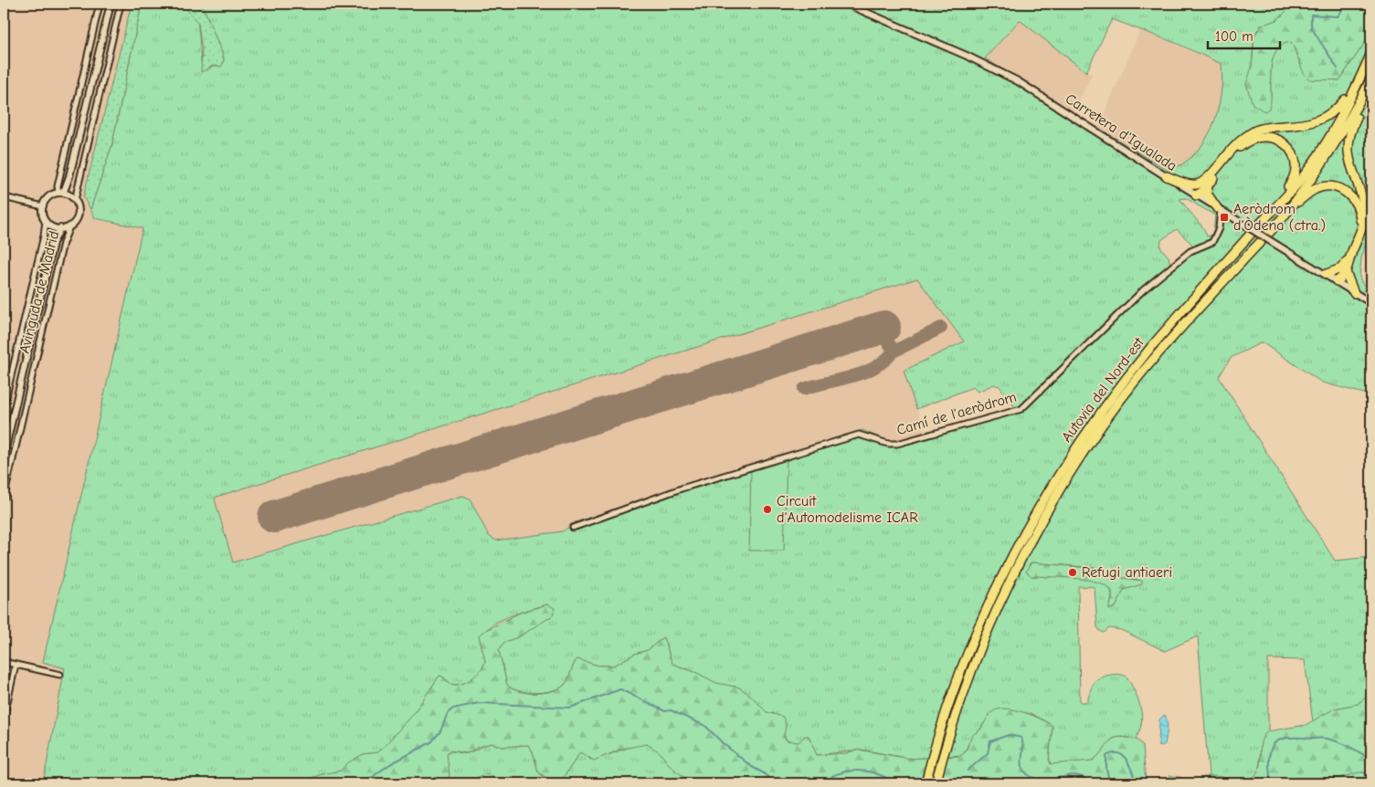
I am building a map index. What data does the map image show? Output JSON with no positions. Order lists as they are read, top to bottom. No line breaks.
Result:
{"streets":{"highway":["Autovia del Nord-est"],"street":["Carretera d'Igualada","Avinguda de Madrid","Camí de l'aeròdrom"]},"crossings":[["Carretera d'Igualada","Camí de l'aeròdrom"]],"places":{"transit":["Aeròdrom d'Òdena (ctra.)"],"other":["Circuit d'Automodelisme ICAR","Refugi antiaeri"]},"scale_bar":"100 m"}
